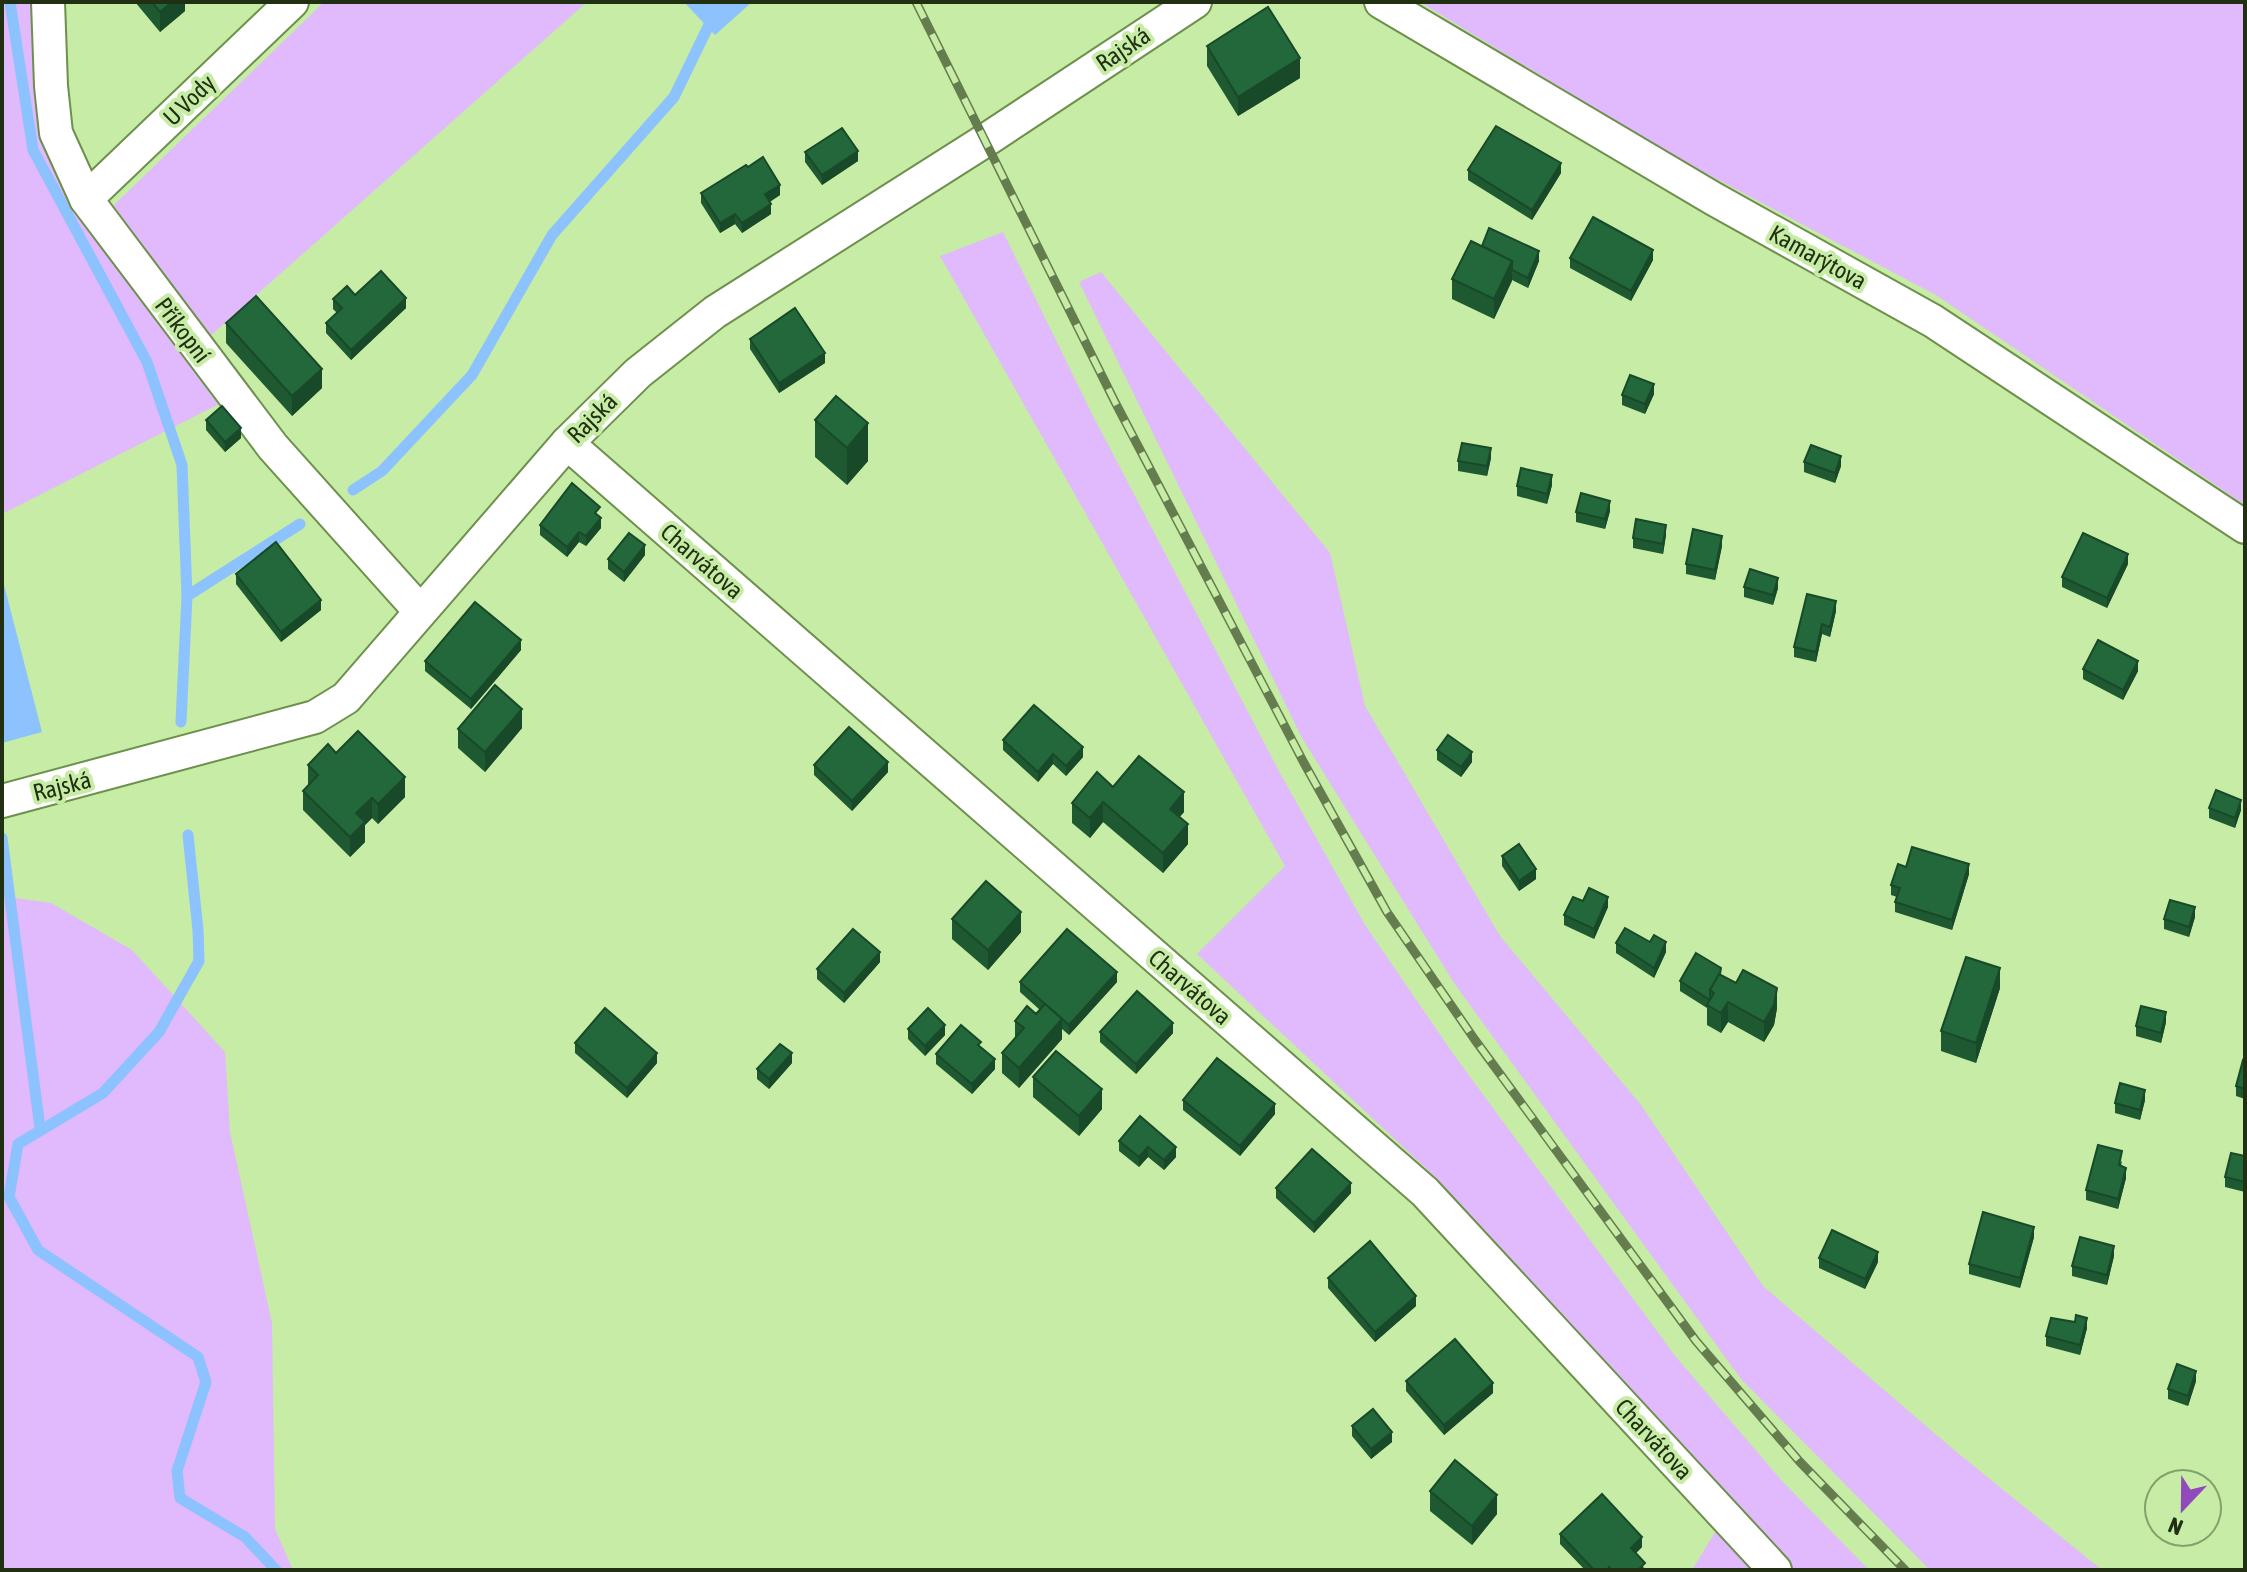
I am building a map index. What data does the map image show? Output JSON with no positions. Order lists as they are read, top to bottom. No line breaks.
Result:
{"streets":{"street":["Rajská","U Vody","Kamarýtova","Příkopní","Charvátova"]},"crossings":[["Rajská","Příkopní"],["Rajská","Charvátova"],["U Vody","Příkopní"]],"north":"bottom"}
